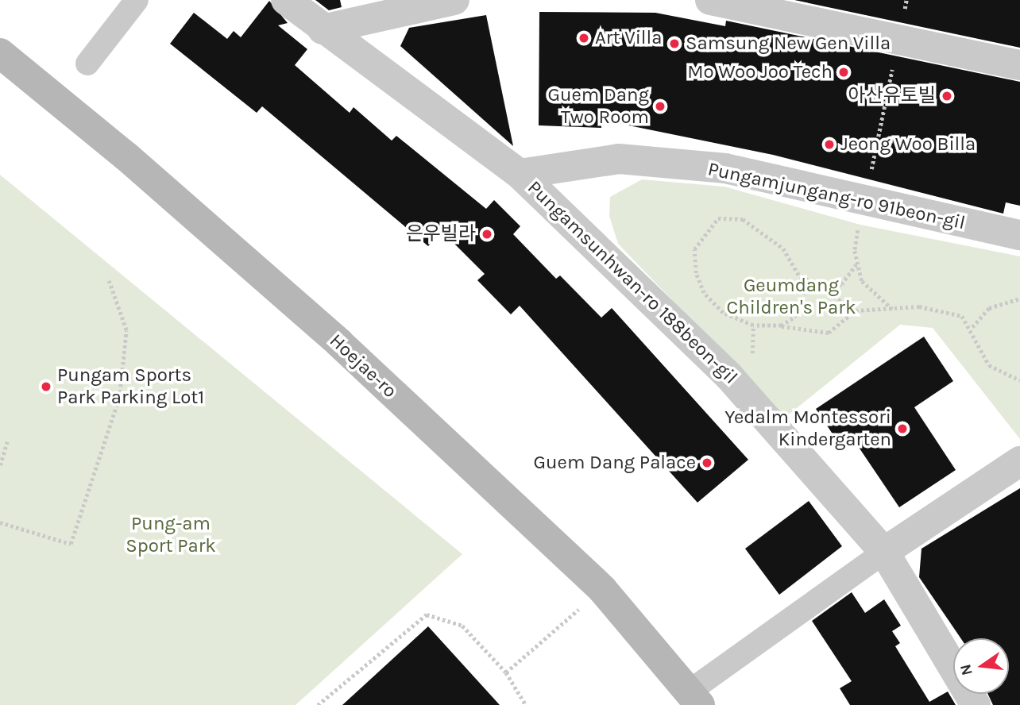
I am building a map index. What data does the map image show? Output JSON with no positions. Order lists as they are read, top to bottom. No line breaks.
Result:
{"streets":{"main road":["Hoejae-ro"],"street":["Pungamjungang-ro 91beon-gil","Pungamsunhwan-ro 188beon-gil"]},"crossings":[["Pungamjungang-ro 91beon-gil","Pungamsunhwan-ro 188beon-gil"]],"parks":["Geumdang Children's Park","Pung-am Sport Park"],"places":["Art Villa","Samsung New Gen Villa","Mo Woo Joo Tech","아산유토빌","Guem Dang Two Room","Jeong Woo Billa","은우빌라","Pungam Sports Park Parking Lot1","Yedalm Montessori Kindergarten","Guem Dang Palace"],"north":"left"}
